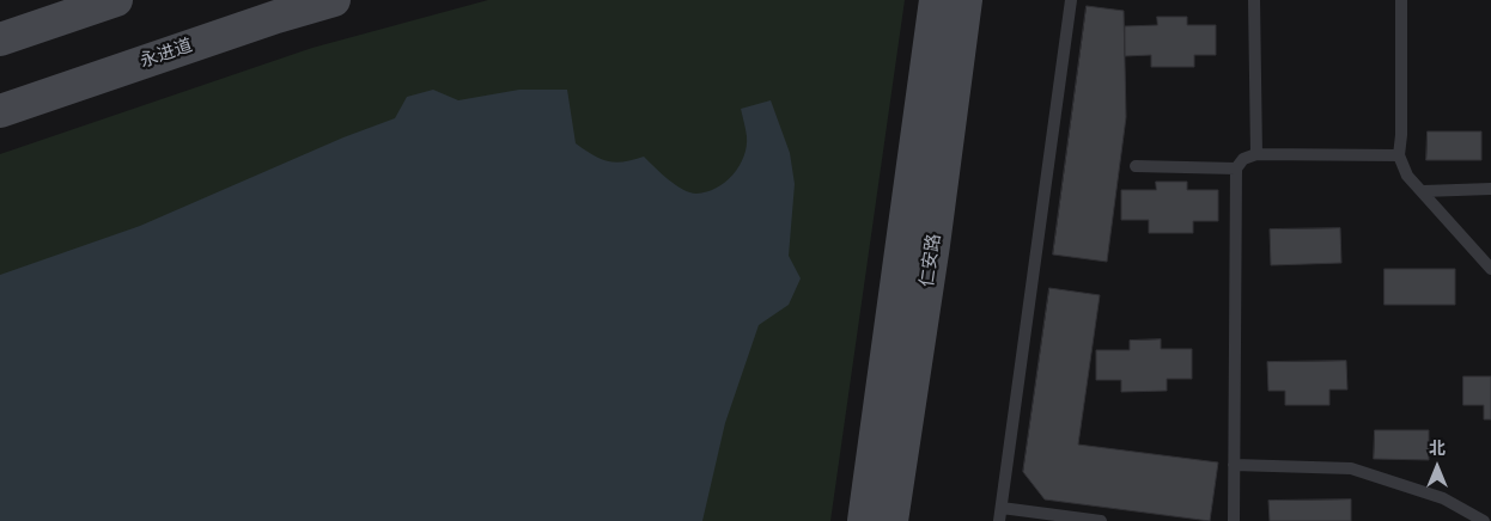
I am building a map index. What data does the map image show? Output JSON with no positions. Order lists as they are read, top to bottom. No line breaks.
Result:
{"streets":{"street":["永进道","仁安路"]},"north":"top"}
